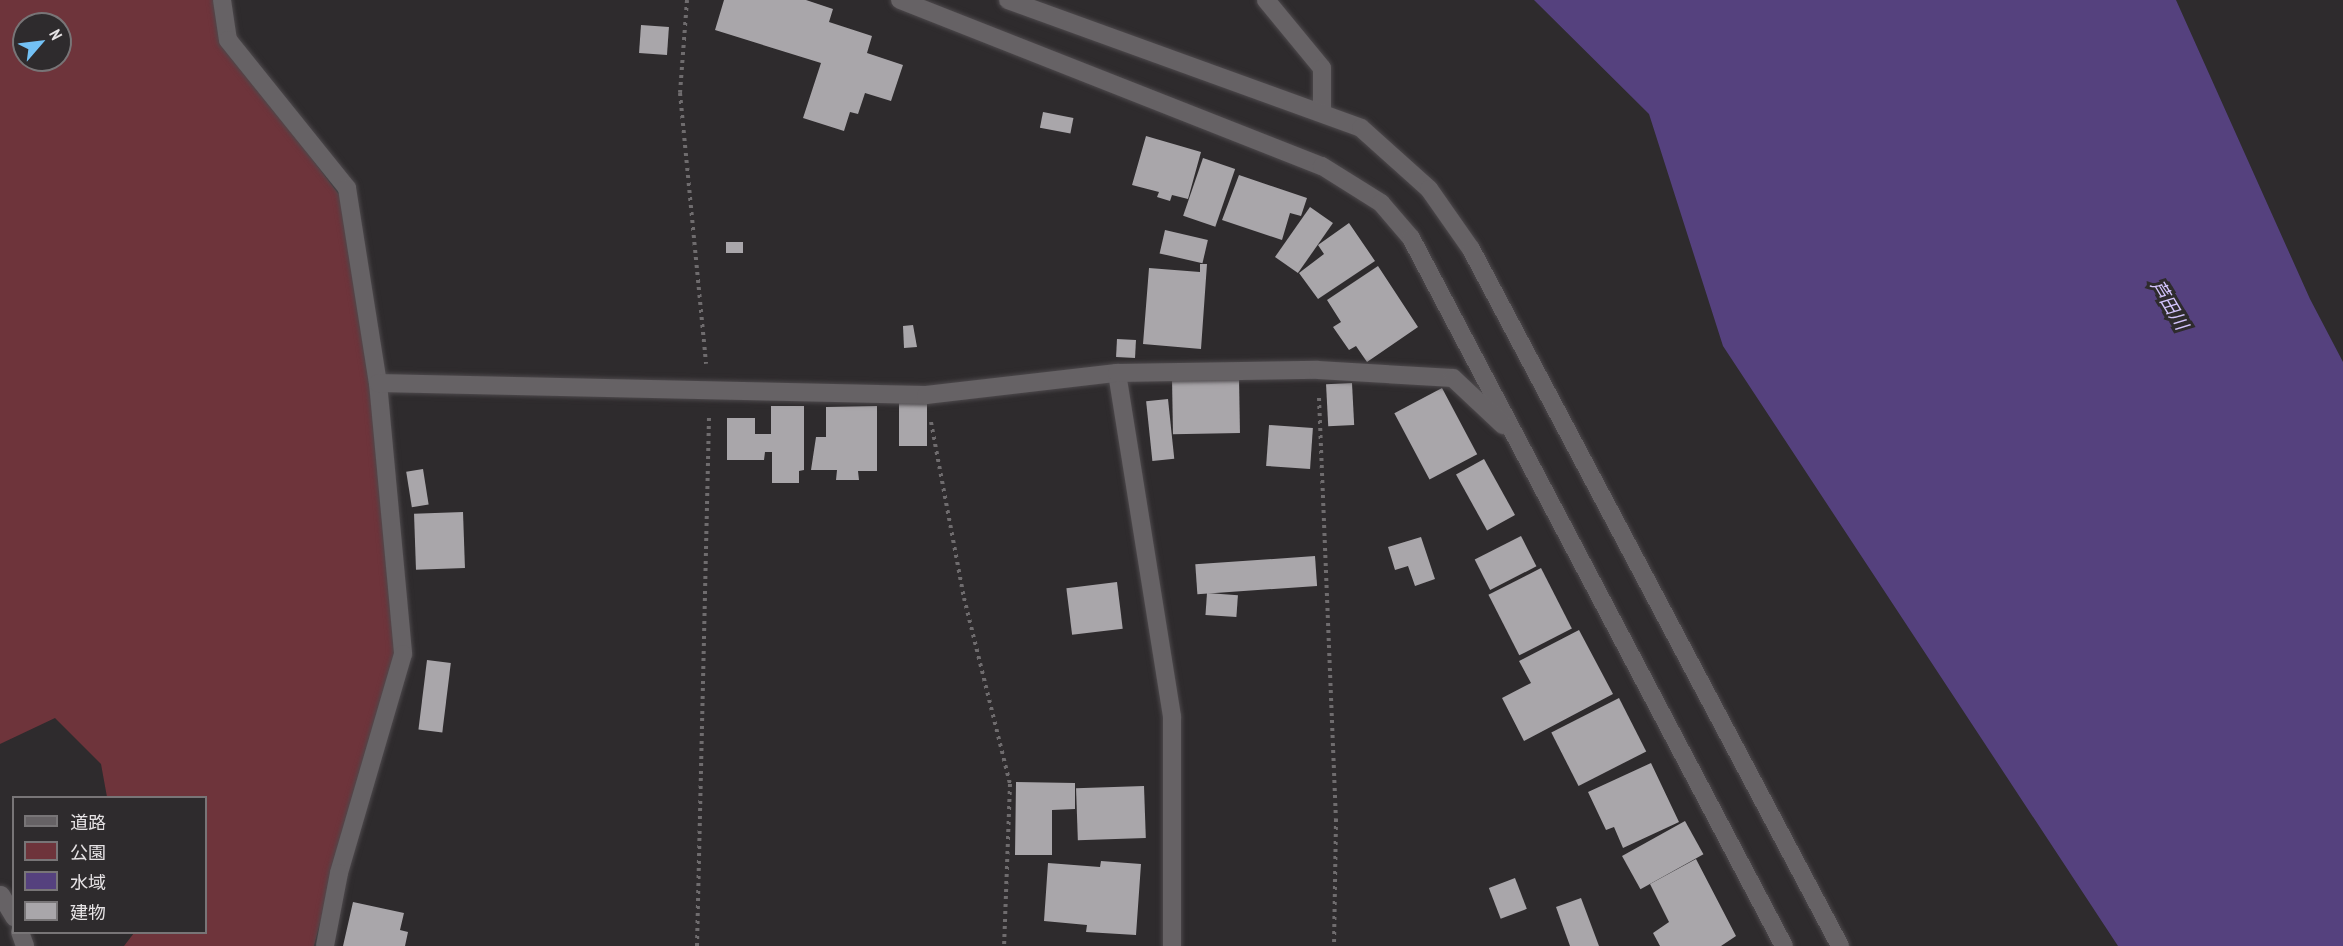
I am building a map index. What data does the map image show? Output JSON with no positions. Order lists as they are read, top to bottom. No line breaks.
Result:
{"water":["芦田川"],"legend":["道路","公園","水域","建物"],"north":"top right"}
